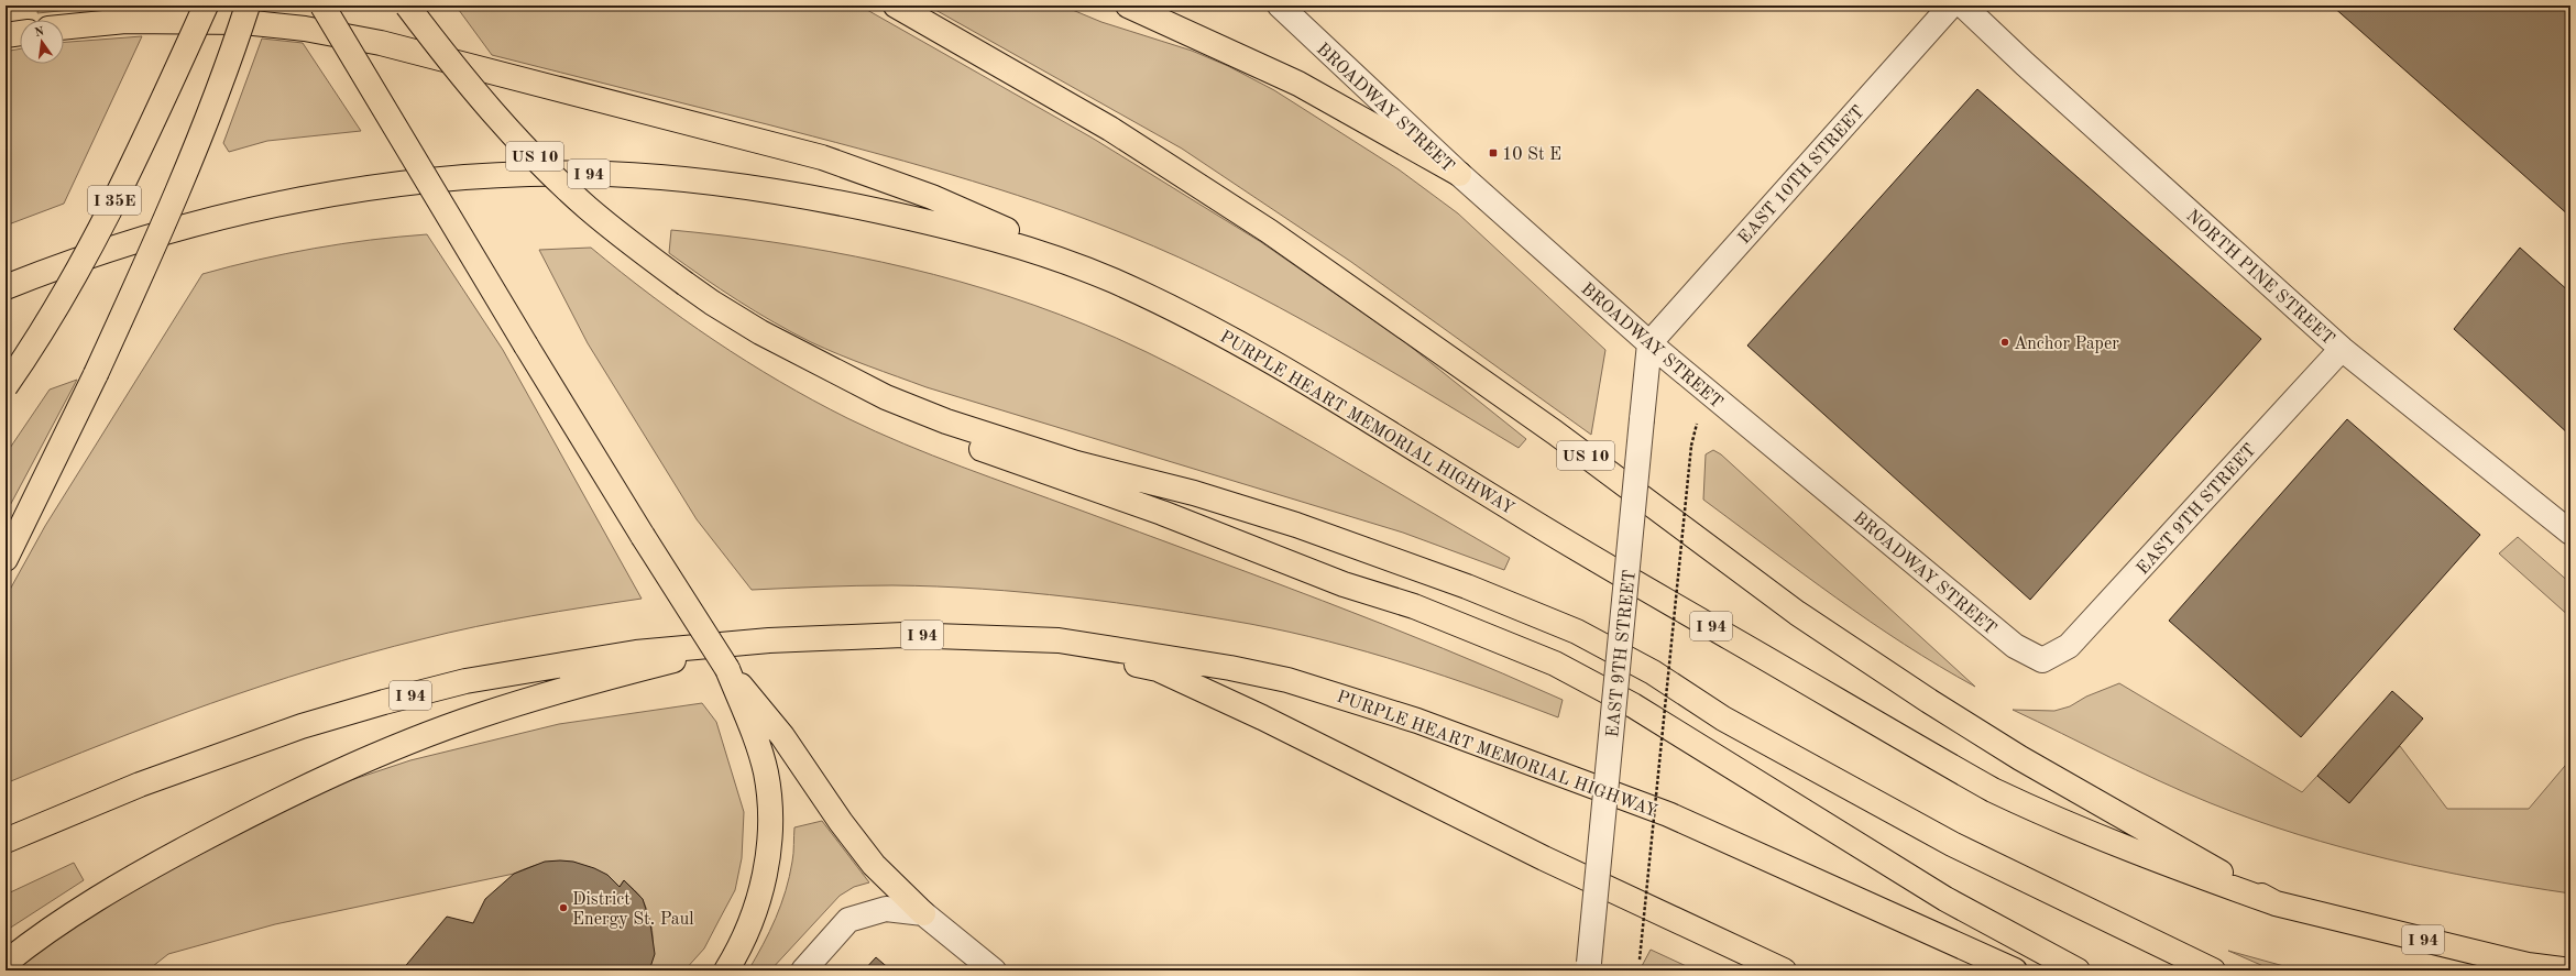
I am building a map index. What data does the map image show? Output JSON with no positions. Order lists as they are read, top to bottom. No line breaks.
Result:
{"streets":{"highway":["US 10","I 94","I 35E","PURPLE HEART MEMORIAL HIGHWAY"],"street":["BROADWAY STREET","EAST 10TH STREET","NORTH PINE STREET","EAST 9TH STREET"]},"crossings":[["BROADWAY STREET","EAST 10TH STREET"],["BROADWAY STREET","EAST 9TH STREET"],["US 10","I 94"],["US 10","PURPLE HEART MEMORIAL HIGHWAY"],["I 94","PURPLE HEART MEMORIAL HIGHWAY"],["EAST 10TH STREET","EAST 9TH STREET"],["NORTH PINE STREET","EAST 9TH STREET"]],"places":{"transit":["10 St E"],"other":["Anchor Paper","District Energy St. Paul"]},"north":"top"}
